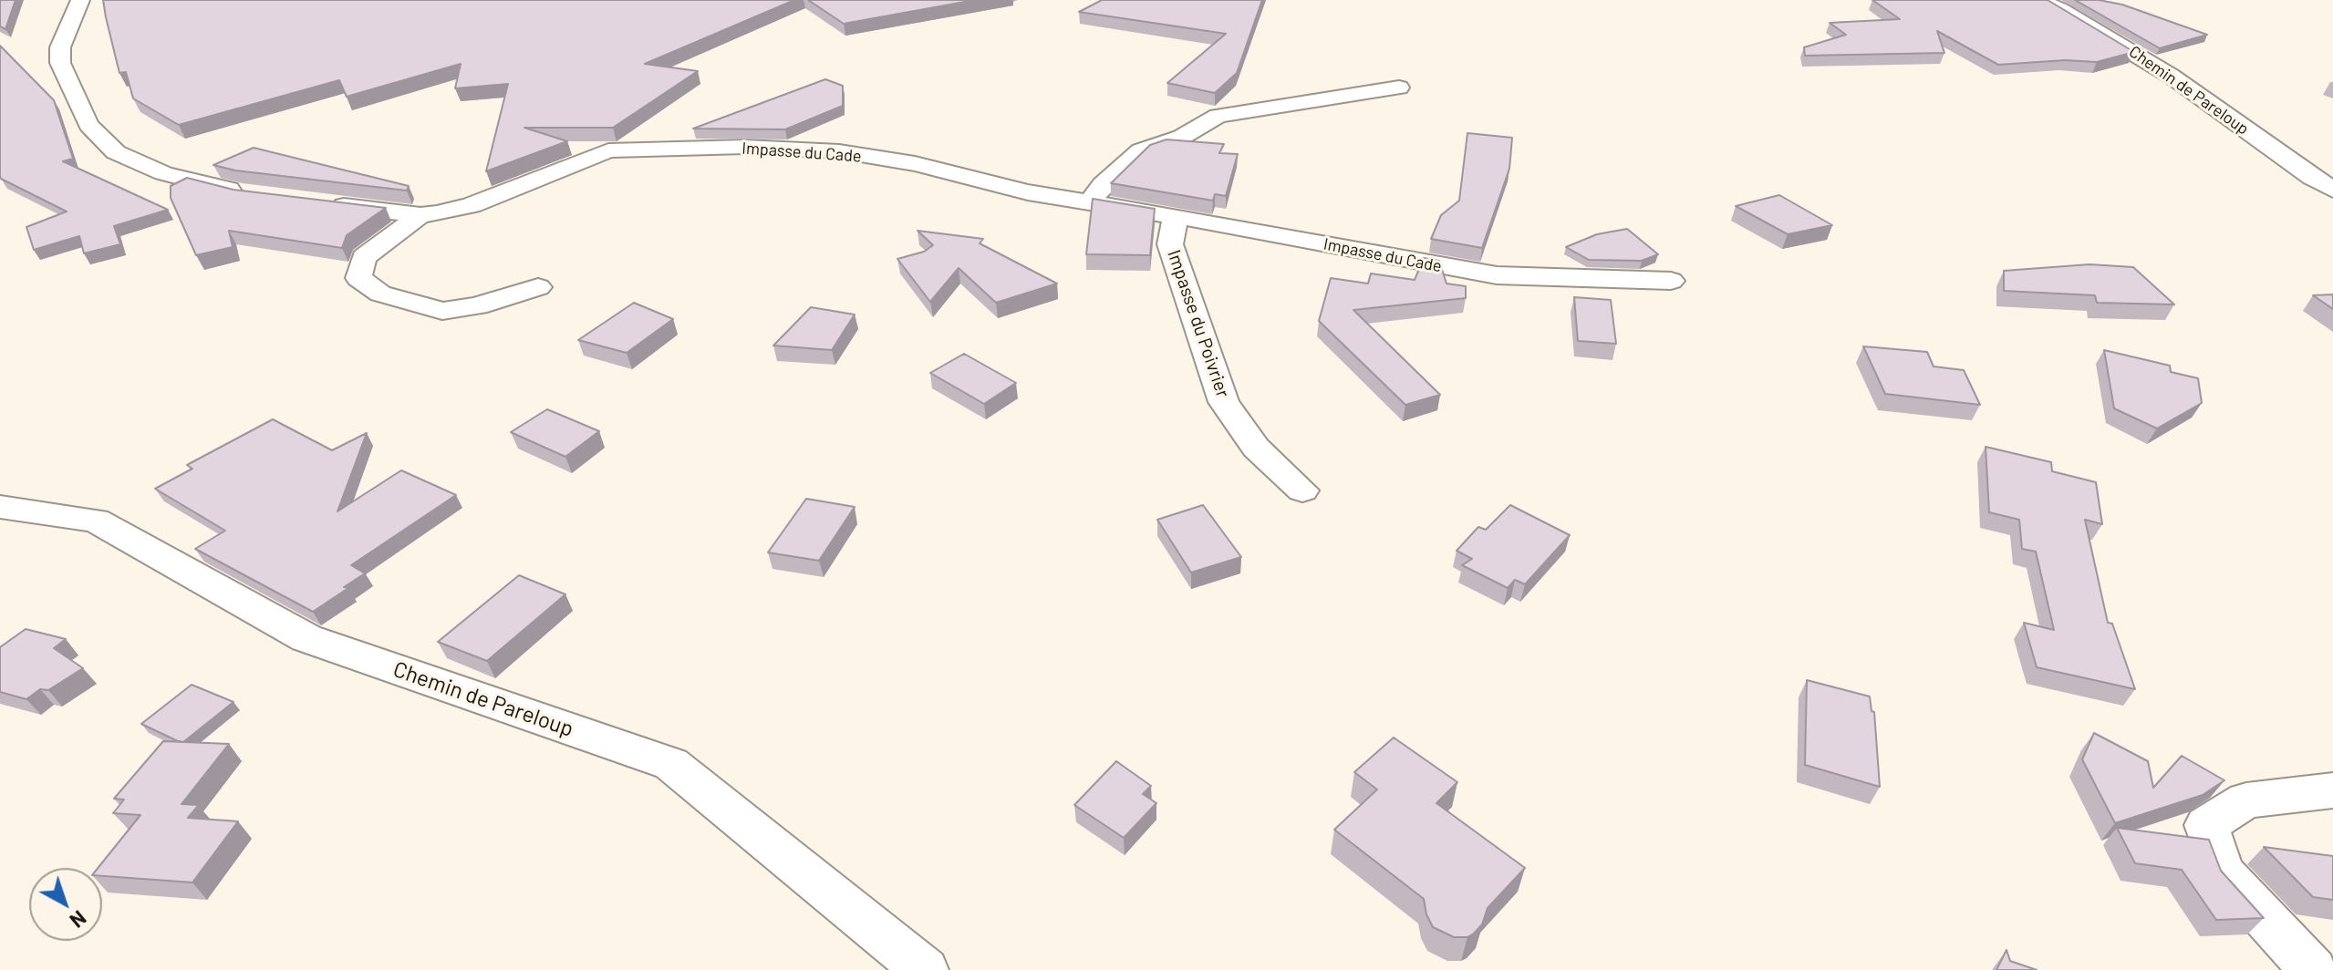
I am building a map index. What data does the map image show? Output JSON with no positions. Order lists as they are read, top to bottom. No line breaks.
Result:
{"streets":{"street":["Chemin de Pareloup","Impasse du Cade","Impasse du Poivrier"]},"crossings":[["Impasse du Cade","Impasse du Poivrier"]],"north":"bottom right"}
